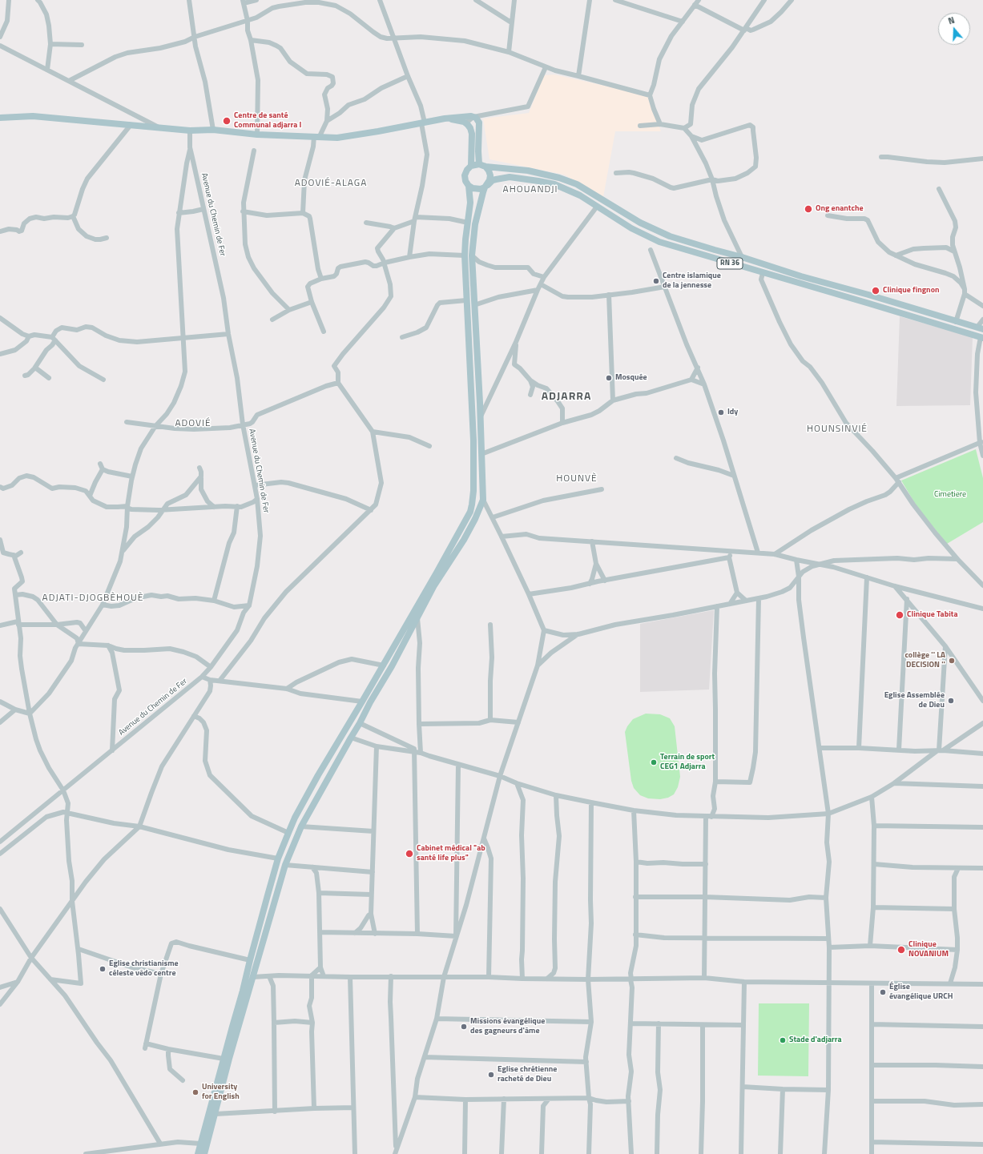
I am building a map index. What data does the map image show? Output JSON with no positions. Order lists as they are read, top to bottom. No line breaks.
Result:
{"streets":{"main road":["RN 36"],"street":["Avenue du Chemin de Fer"]},"districts":["ADOVIÉ-ALAGA","AHOUANDJI","ADJARRA","ADOVIÉ","HOUNSINVIÉ","HOUNVÈ","ADJATI-DJOGBÈHOUÈ"],"parks":["Cimetiere"],"places":["Centre de santé Communal adjarra I","Ong enantche","Centre islamique de la jennesse","Clinique fingnon","Mosquée","Idy","Clinique Tabita","collège '' LA DECISION ''","Eglise Assemblée de Dieu","Terrain de sport CEG1 Adjarra","Cabinet médical \"ab santé life plus\"","Clinique NOVANIUM","Eglise christianisme céleste vêdo centre","Église évangélique URCH","Missions évangélique des gagneurs d'âme","Stade d'adjarra","Eglise chrétienne racheté de Dieu","University for English"],"north":"top"}
